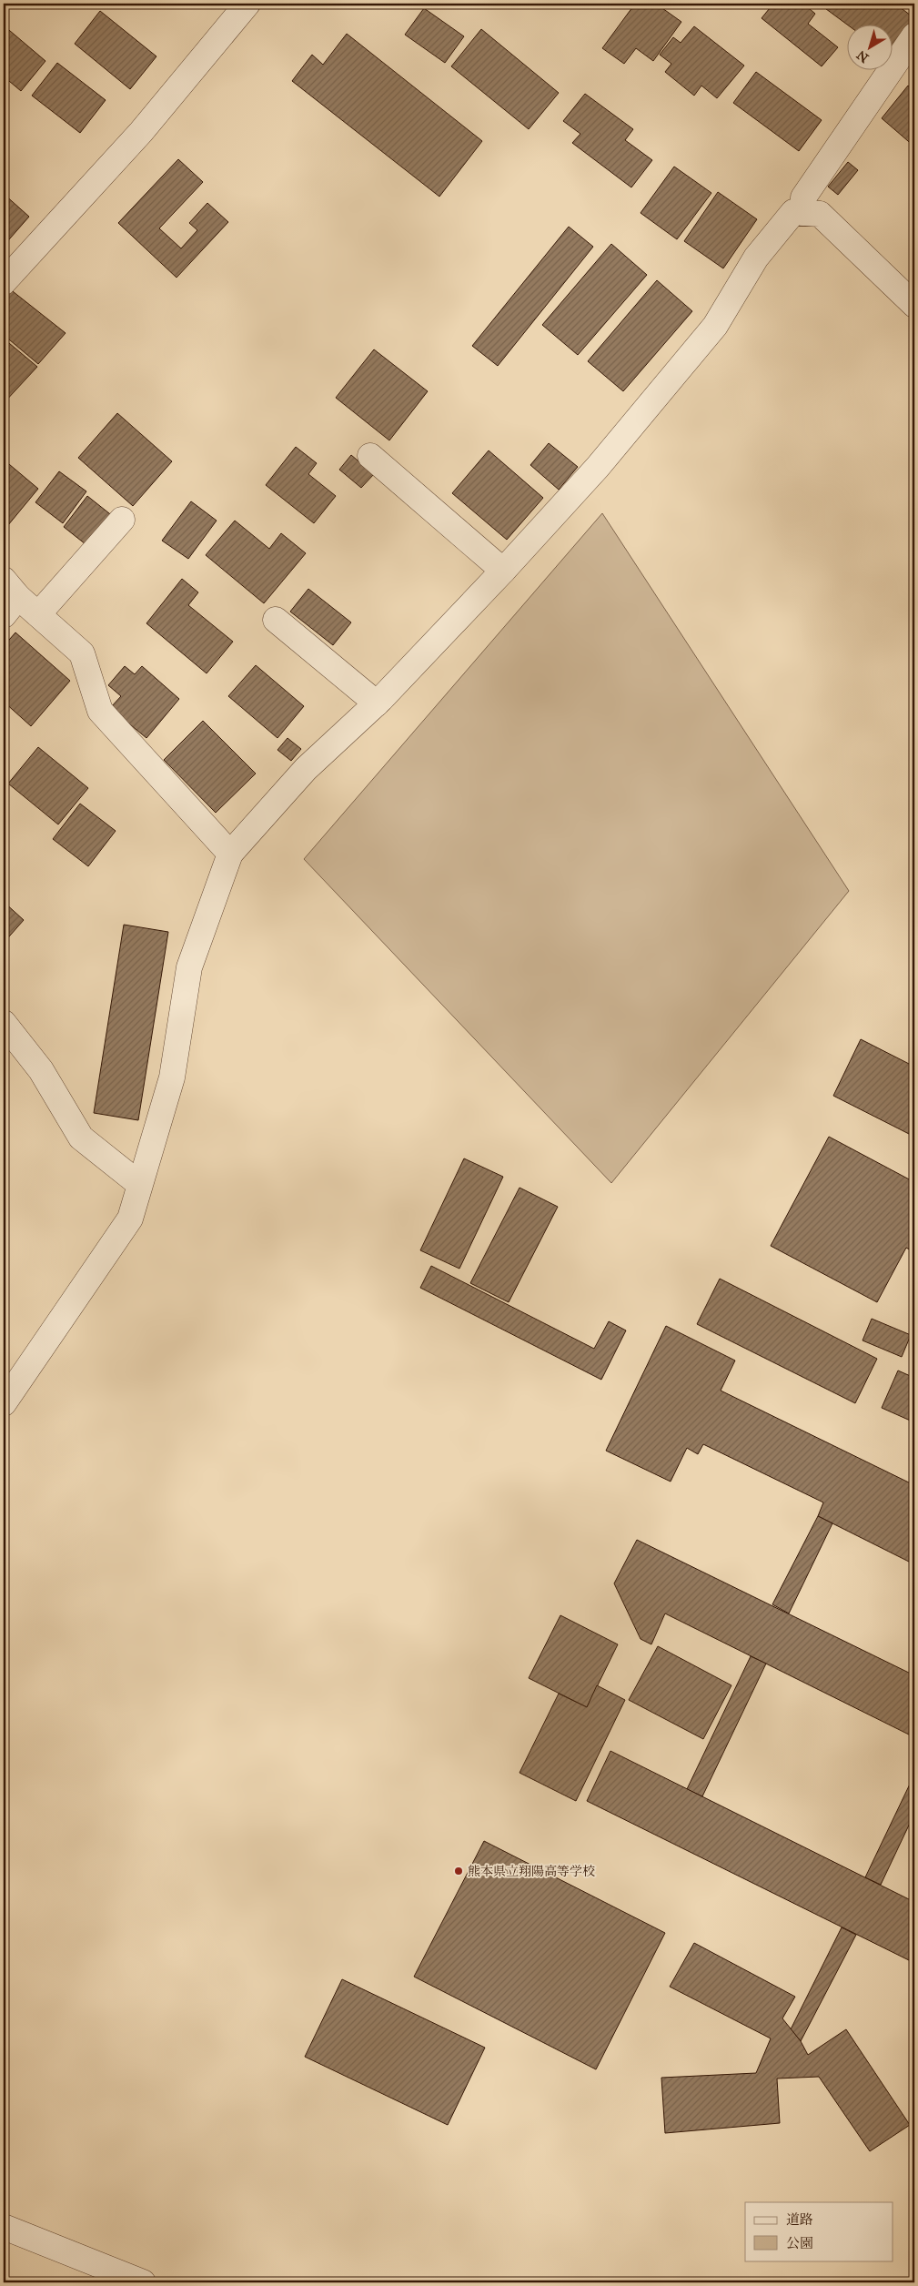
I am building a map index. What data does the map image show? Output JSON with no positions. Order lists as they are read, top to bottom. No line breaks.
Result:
{"places":["熊本県立翔陽高等学校"],"legend":["道路","公園"],"north":"bottom left"}
